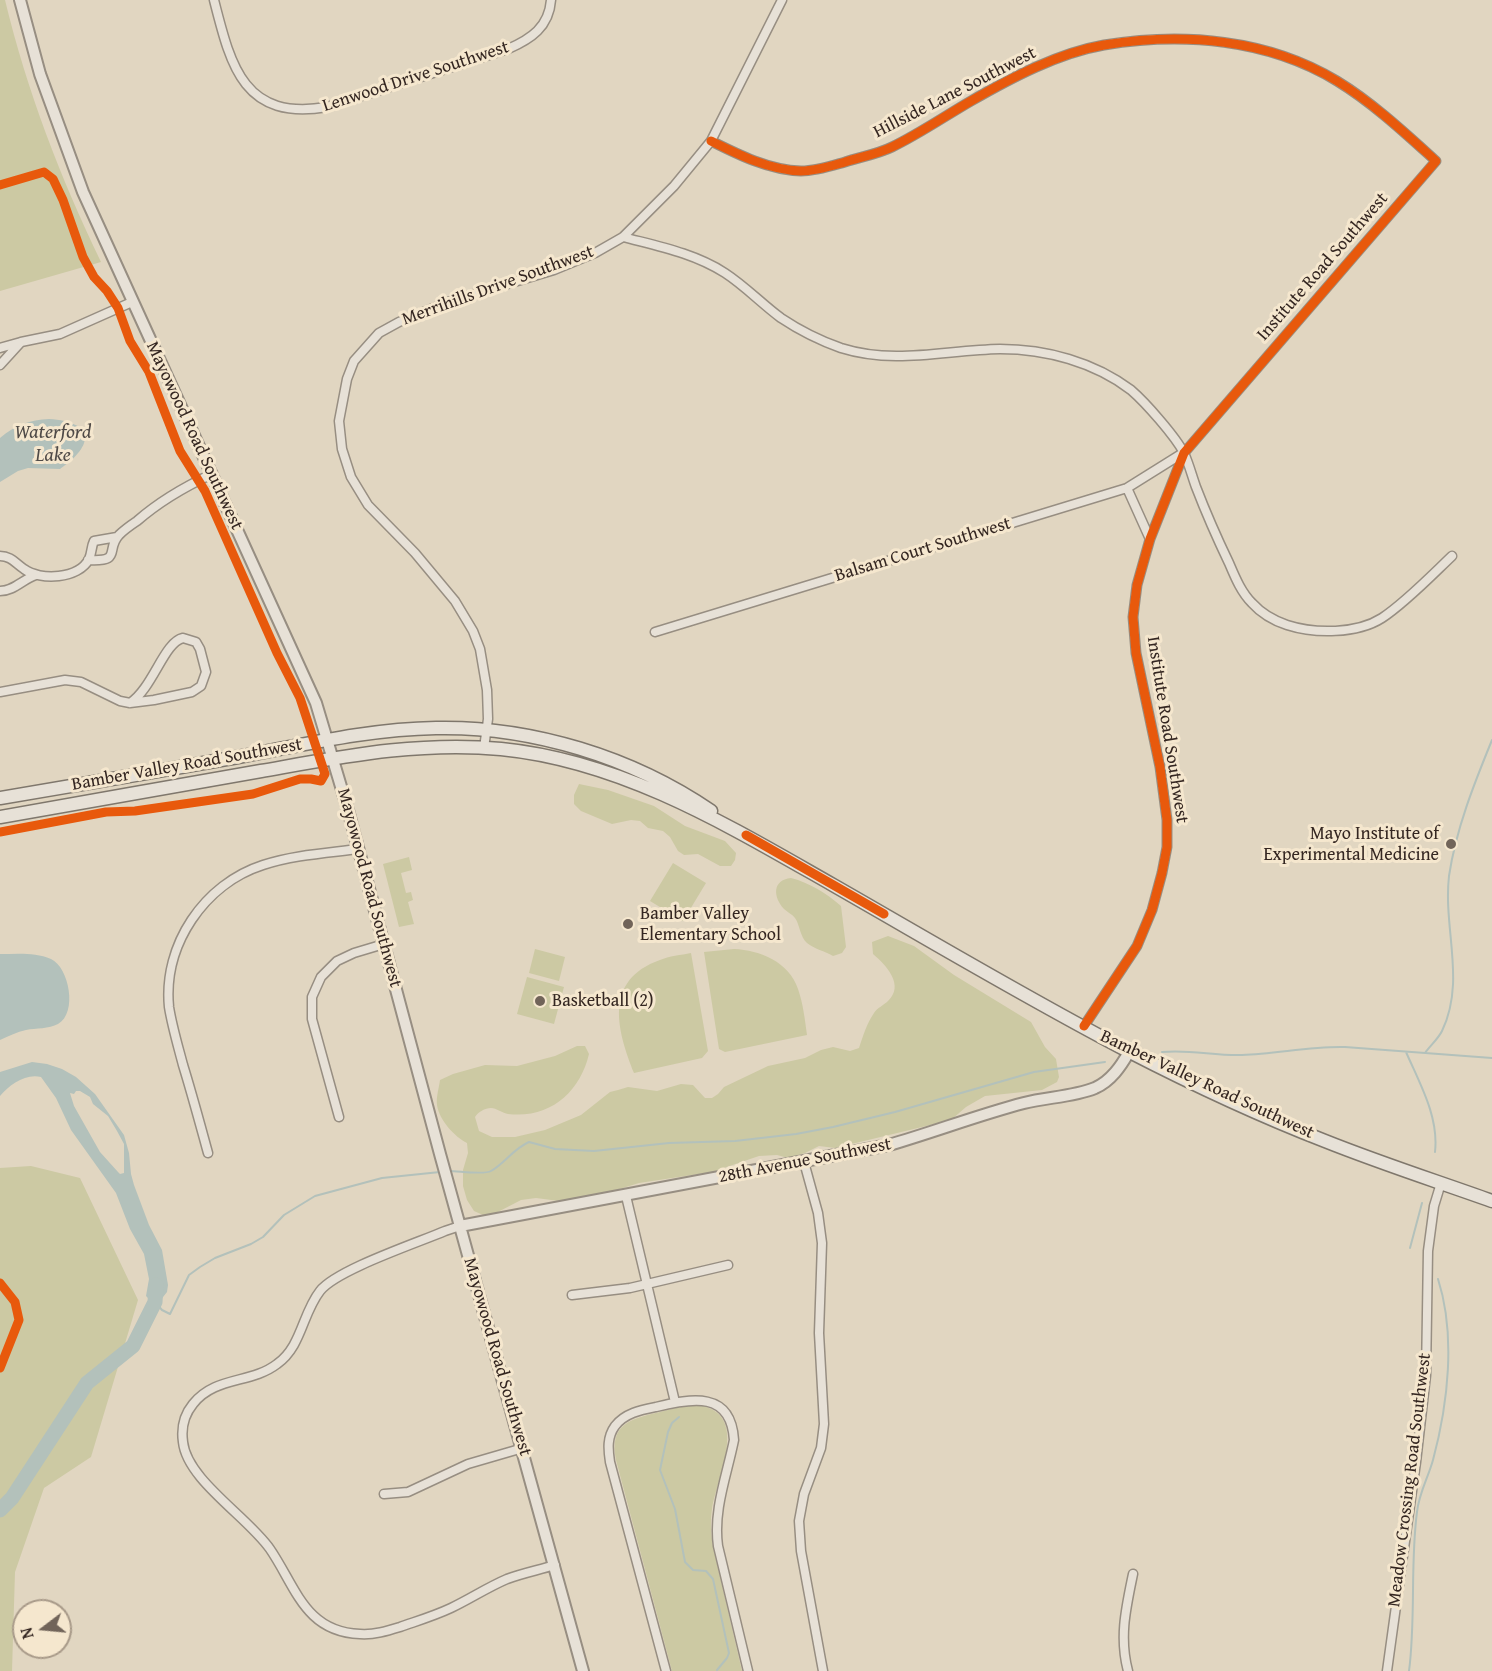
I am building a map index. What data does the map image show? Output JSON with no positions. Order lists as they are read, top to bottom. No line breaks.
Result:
{"streets":{"main road":["Bamber Valley Road Southwest"],"street":["Lenwood Drive Southwest","Hillside Lane Southwest","Institute Road Southwest","Merrihills Drive Southwest","Mayowood Road Southwest","Balsam Court Southwest","28th Avenue Southwest","Meadow Crossing Road Southwest"]},"crossings":[["Hillside Lane Southwest","Institute Road Southwest"],["Hillside Lane Southwest","Merrihills Drive Southwest"],["Institute Road Southwest","Balsam Court Southwest"],["Institute Road Southwest","Bamber Valley Road Southwest"],["Merrihills Drive Southwest","Bamber Valley Road Southwest"],["Mayowood Road Southwest","Bamber Valley Road Southwest"],["Mayowood Road Southwest","28th Avenue Southwest"],["Bamber Valley Road Southwest","28th Avenue Southwest"],["Bamber Valley Road Southwest","Meadow Crossing Road Southwest"]],"water":["Waterford Lake"],"places":["Mayo Institute of Experimental Medicine","Bamber Valley Elementary School","Basketball (2)"],"north":"left"}
